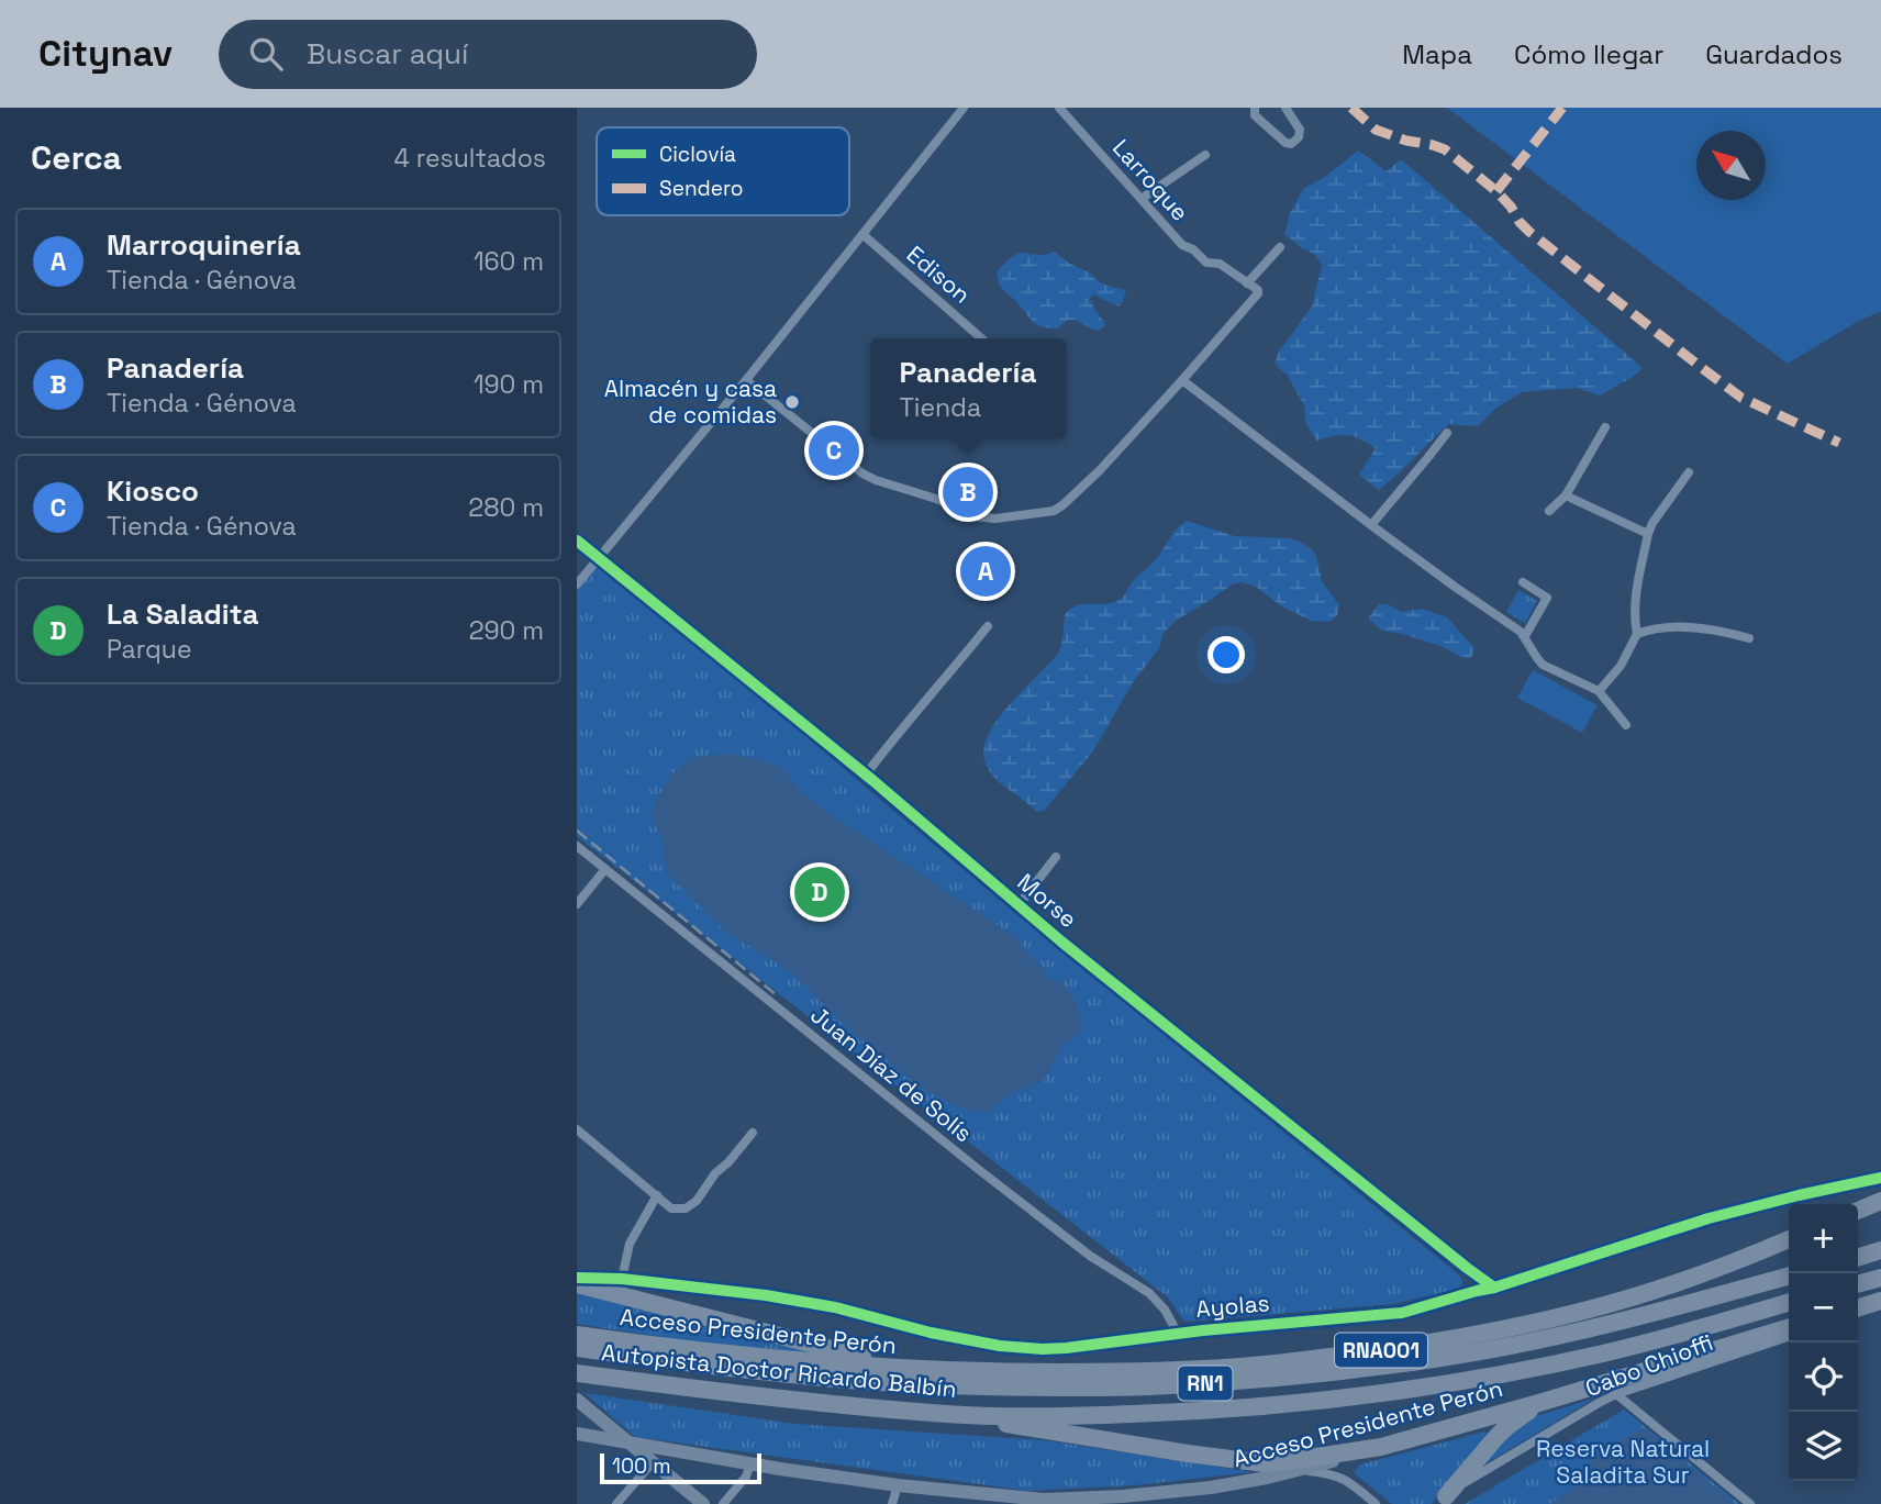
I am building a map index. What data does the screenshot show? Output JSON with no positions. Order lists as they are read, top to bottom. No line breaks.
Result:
{"streets":{"highway":["Acceso Presidente Perón","RNA001","Autopista Doctor Ricardo Balbín","RN1"],"street":["Larroque","Edison","Morse","Juan Díaz de Solís","Ayolas","Cabo Chioffi"]},"crossings":[["Morse","Ayolas"],["Juan Díaz de Solís","Ayolas"],["Acceso Presidente Perón","Autopista Doctor Ricardo Balbín"]],"parks":["Reserva Natural Saladita Sur"],"places":["Almacén y casa de comidas"],"legend":["Ciclovía","Sendero"],"scale_bar":"100 m","north":"top left","page":{"header":"Citynav","search":"Buscar aquí","nav":["Mapa","Cómo llegar","Guardados"],"heading":["Cerca","4 resultados"],"list":[{"mark":"A","name":"Marroquinería","note":"Tienda · Génova","value":"160 m"},{"mark":"B","name":"Panadería","note":"Tienda · Génova","value":"190 m"},{"mark":"C","name":"Kiosco","note":"Tienda · Génova","value":"280 m"},{"mark":"D","name":"La Saladita","note":"Parque","value":"290 m"}],"popup":["Panadería","Tienda"],"pins":["C","B","A","D"],"map_buttons":["+","−"],"scale":"100 m"}}
